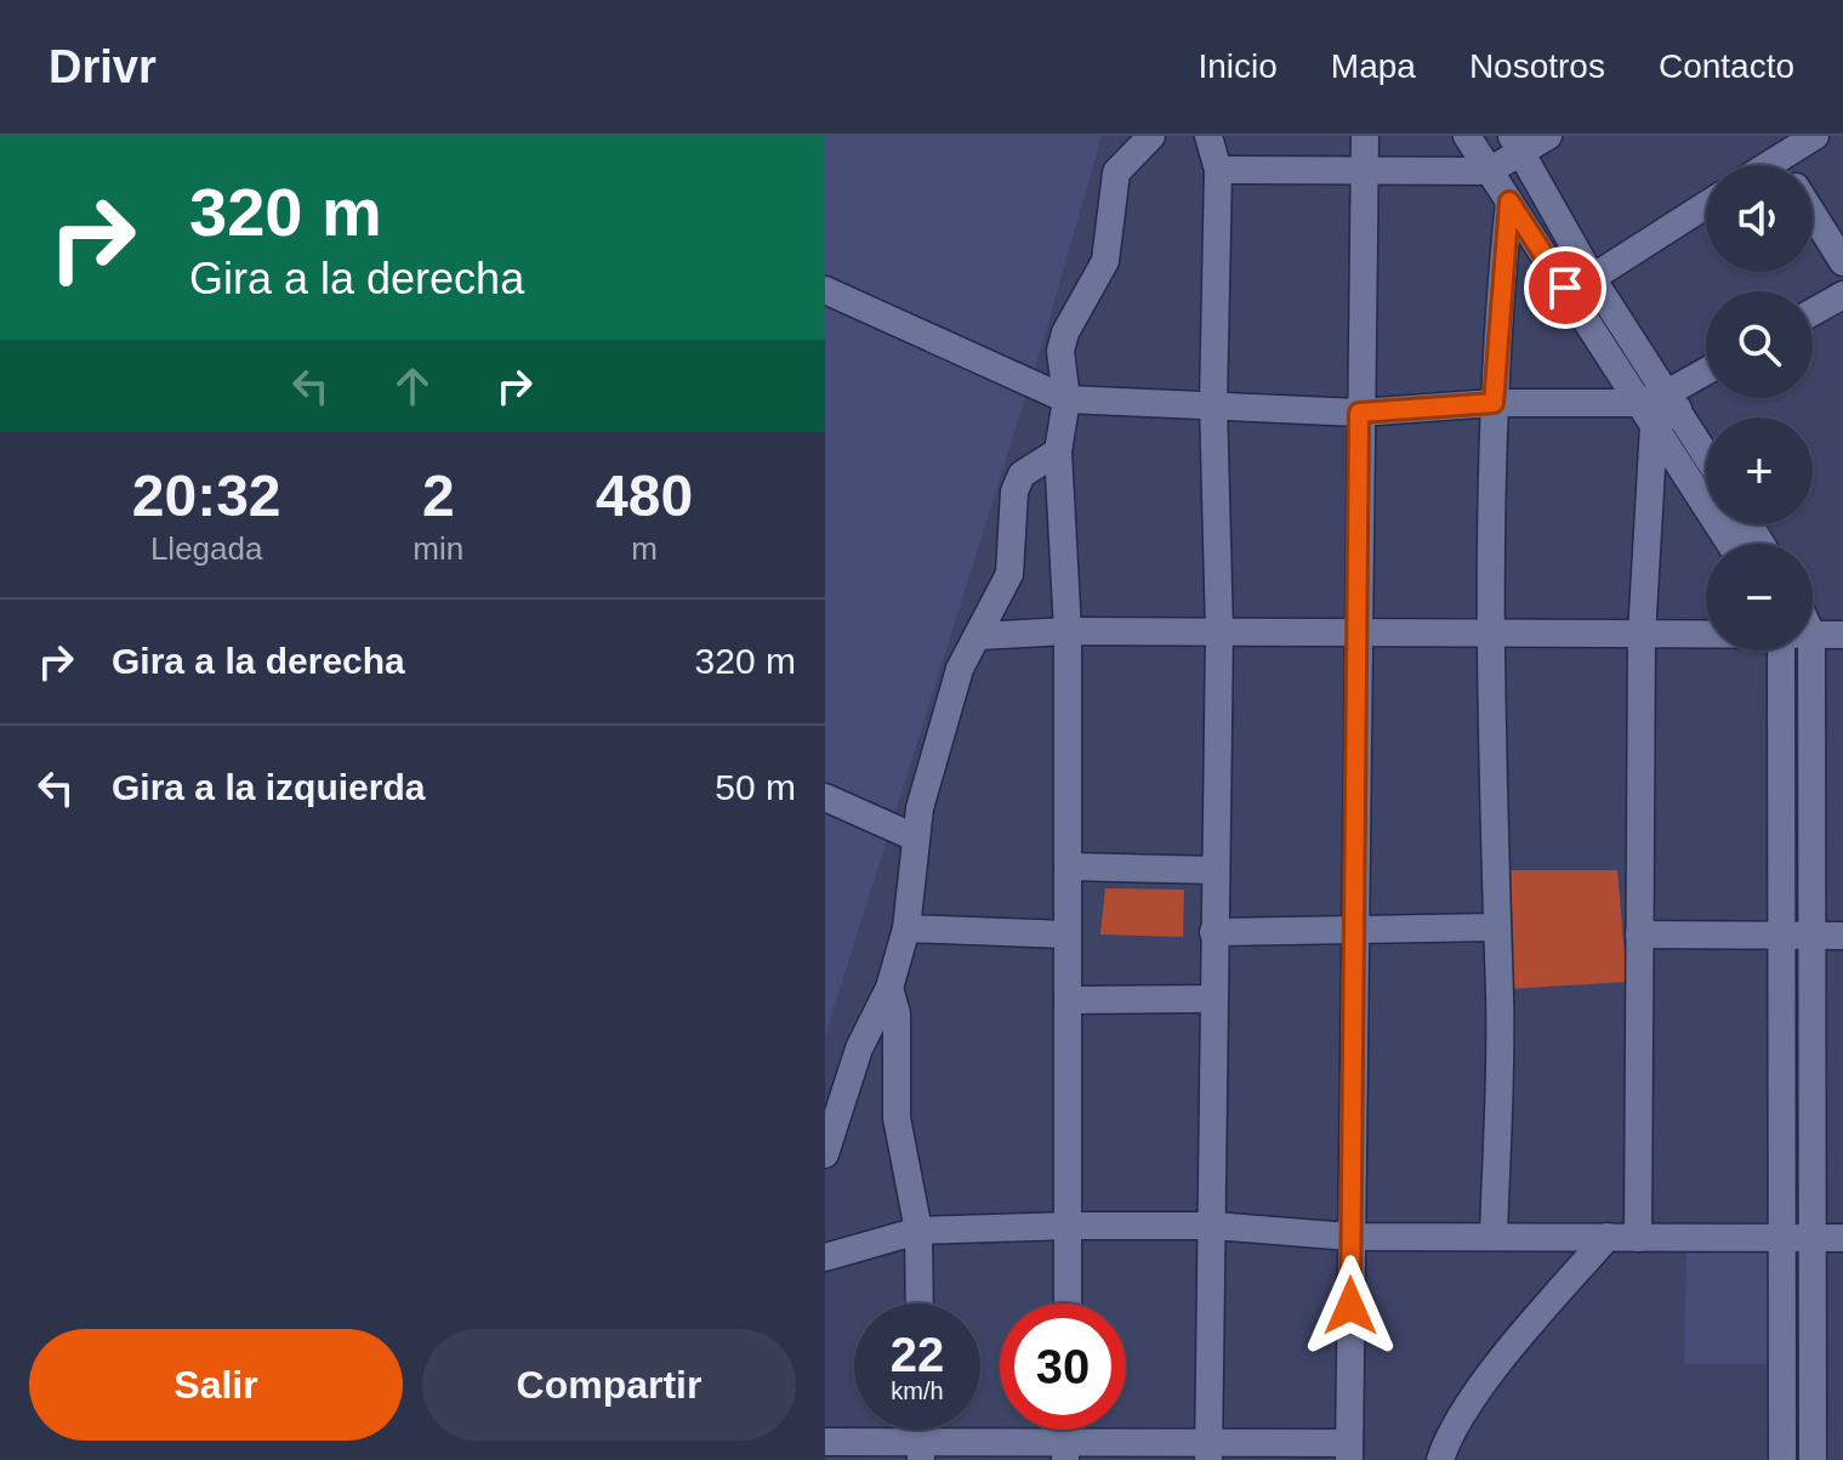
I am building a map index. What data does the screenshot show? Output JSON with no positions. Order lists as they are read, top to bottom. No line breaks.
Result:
{"page":{"header":"Drivr","nav":["Inicio","Mapa","Nosotros","Contacto"],"turn":["320 m","Gira a la derecha"],"map_buttons":["+","−"],"eta":["20:32","Llegada","2","min","480","m"],"list":[{"name":"Gira a la derecha","value":"320 m"},{"name":"Gira a la izquierda","value":"50 m"}],"speed":"22 km/h","limit":"30","buttons":["Salir","Compartir"]}}
